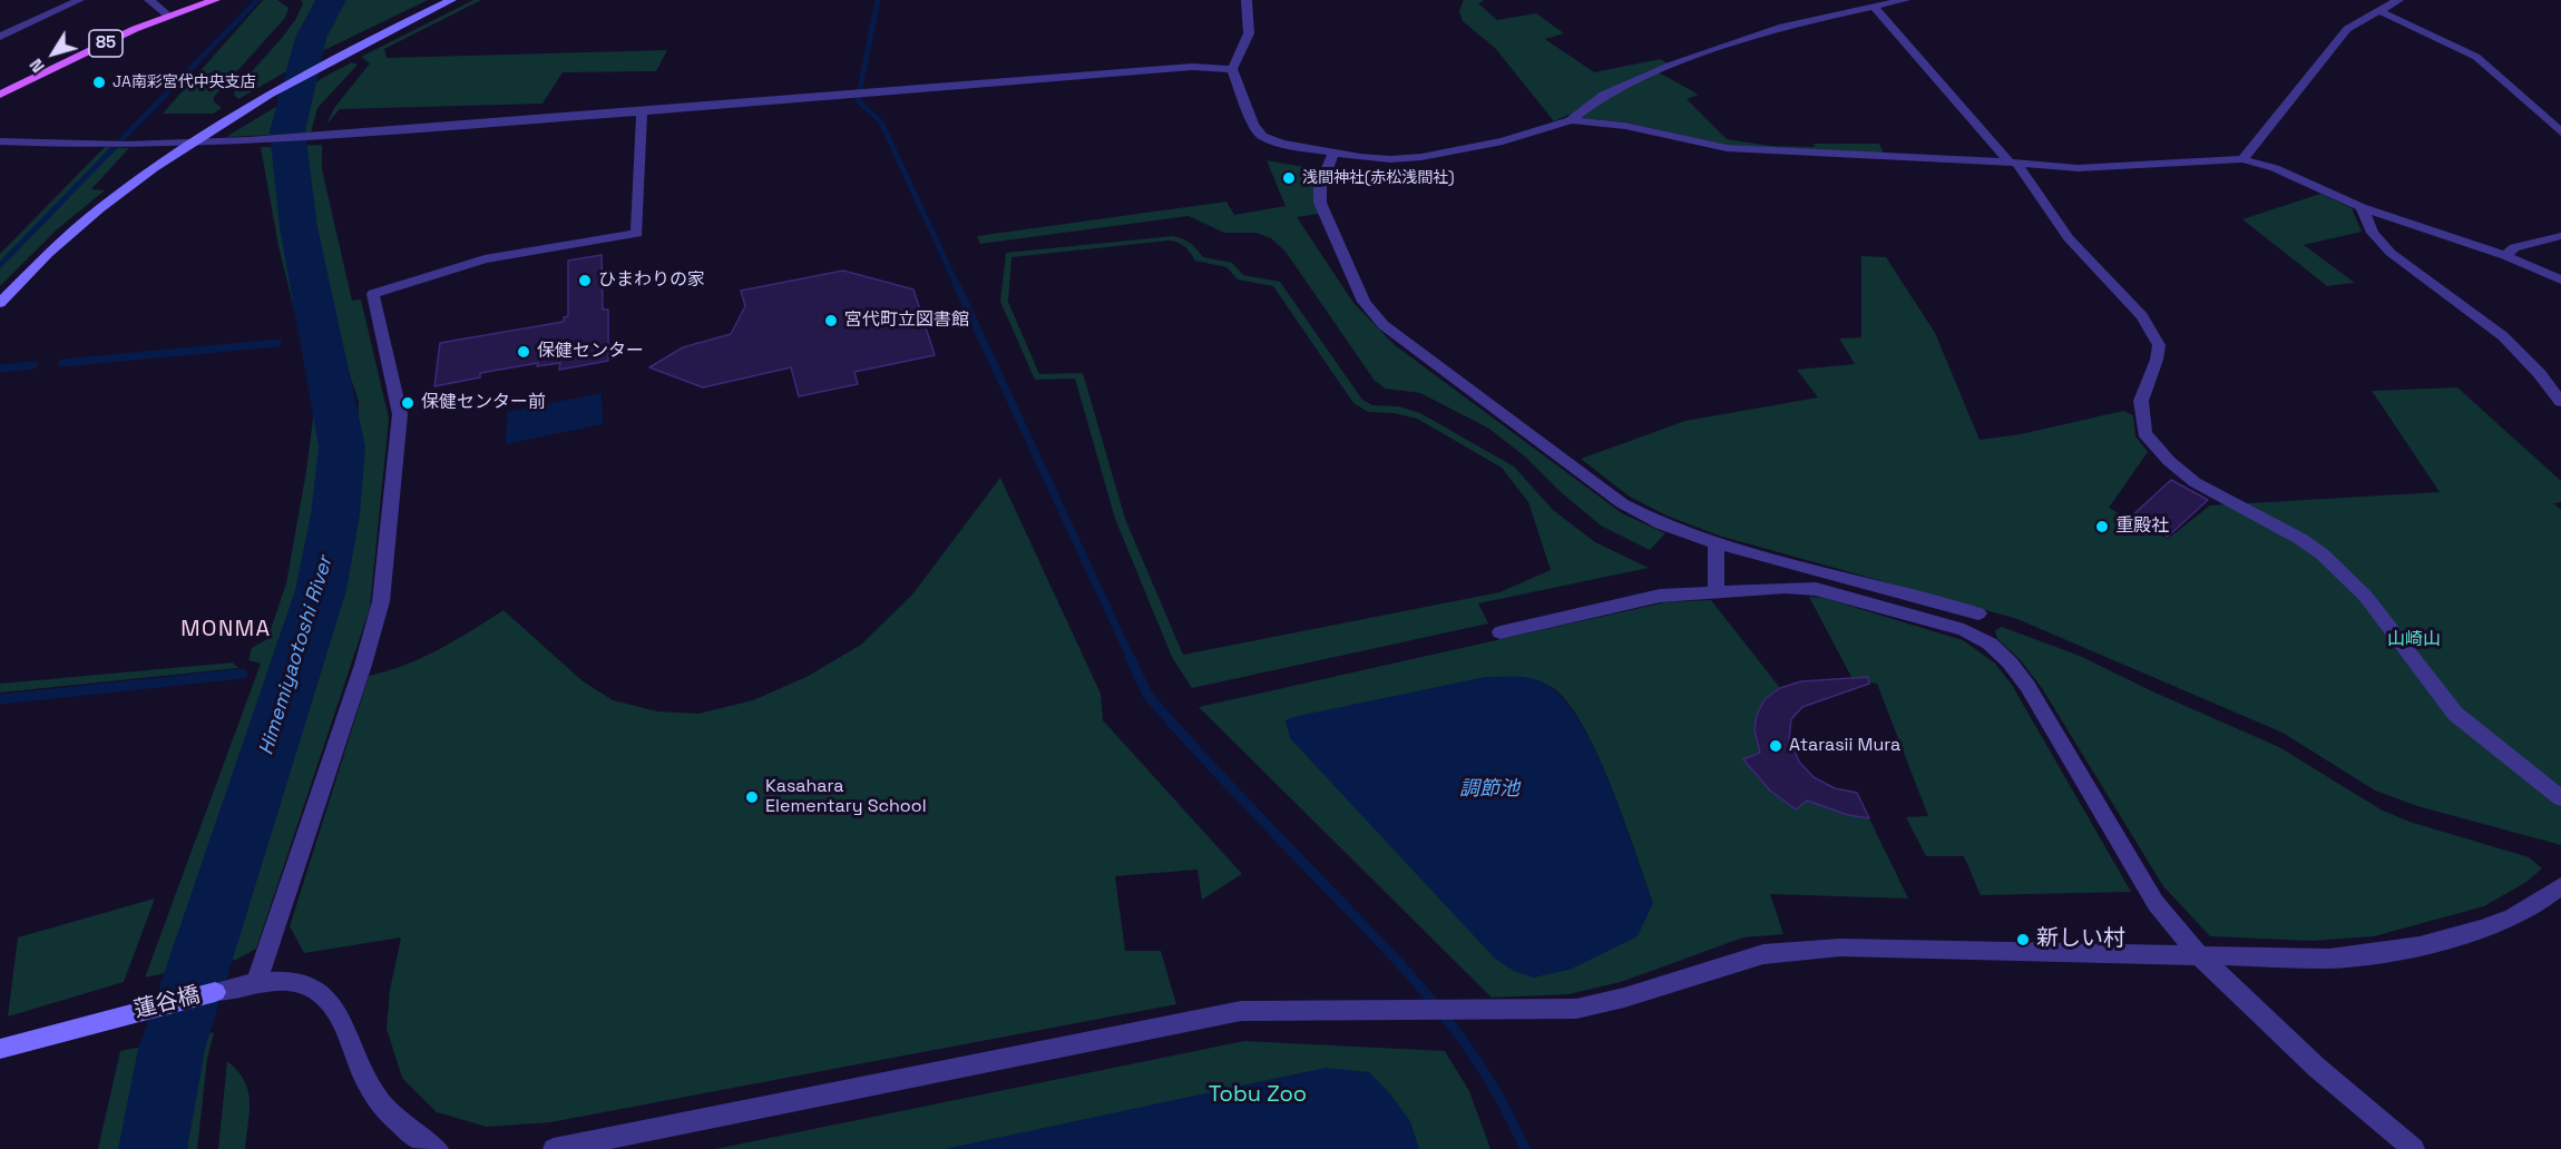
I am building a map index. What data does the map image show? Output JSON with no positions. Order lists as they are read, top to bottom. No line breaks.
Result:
{"streets":{"main road":["85"],"street":["蓮谷橋"]},"districts":["MONMA"],"water":["Himemiyaotoshi River","調節池"],"parks":["山崎山","Tobu Zoo"],"places":["JA南彩宮代中央支店","浅間神社(赤松浅間社)","ひまわりの家","宮代町立図書館","保健センター","保健センター前","重殿社","Atarasii Mura","Kasahara Elementary School","新しい村"],"north":"bottom left"}
